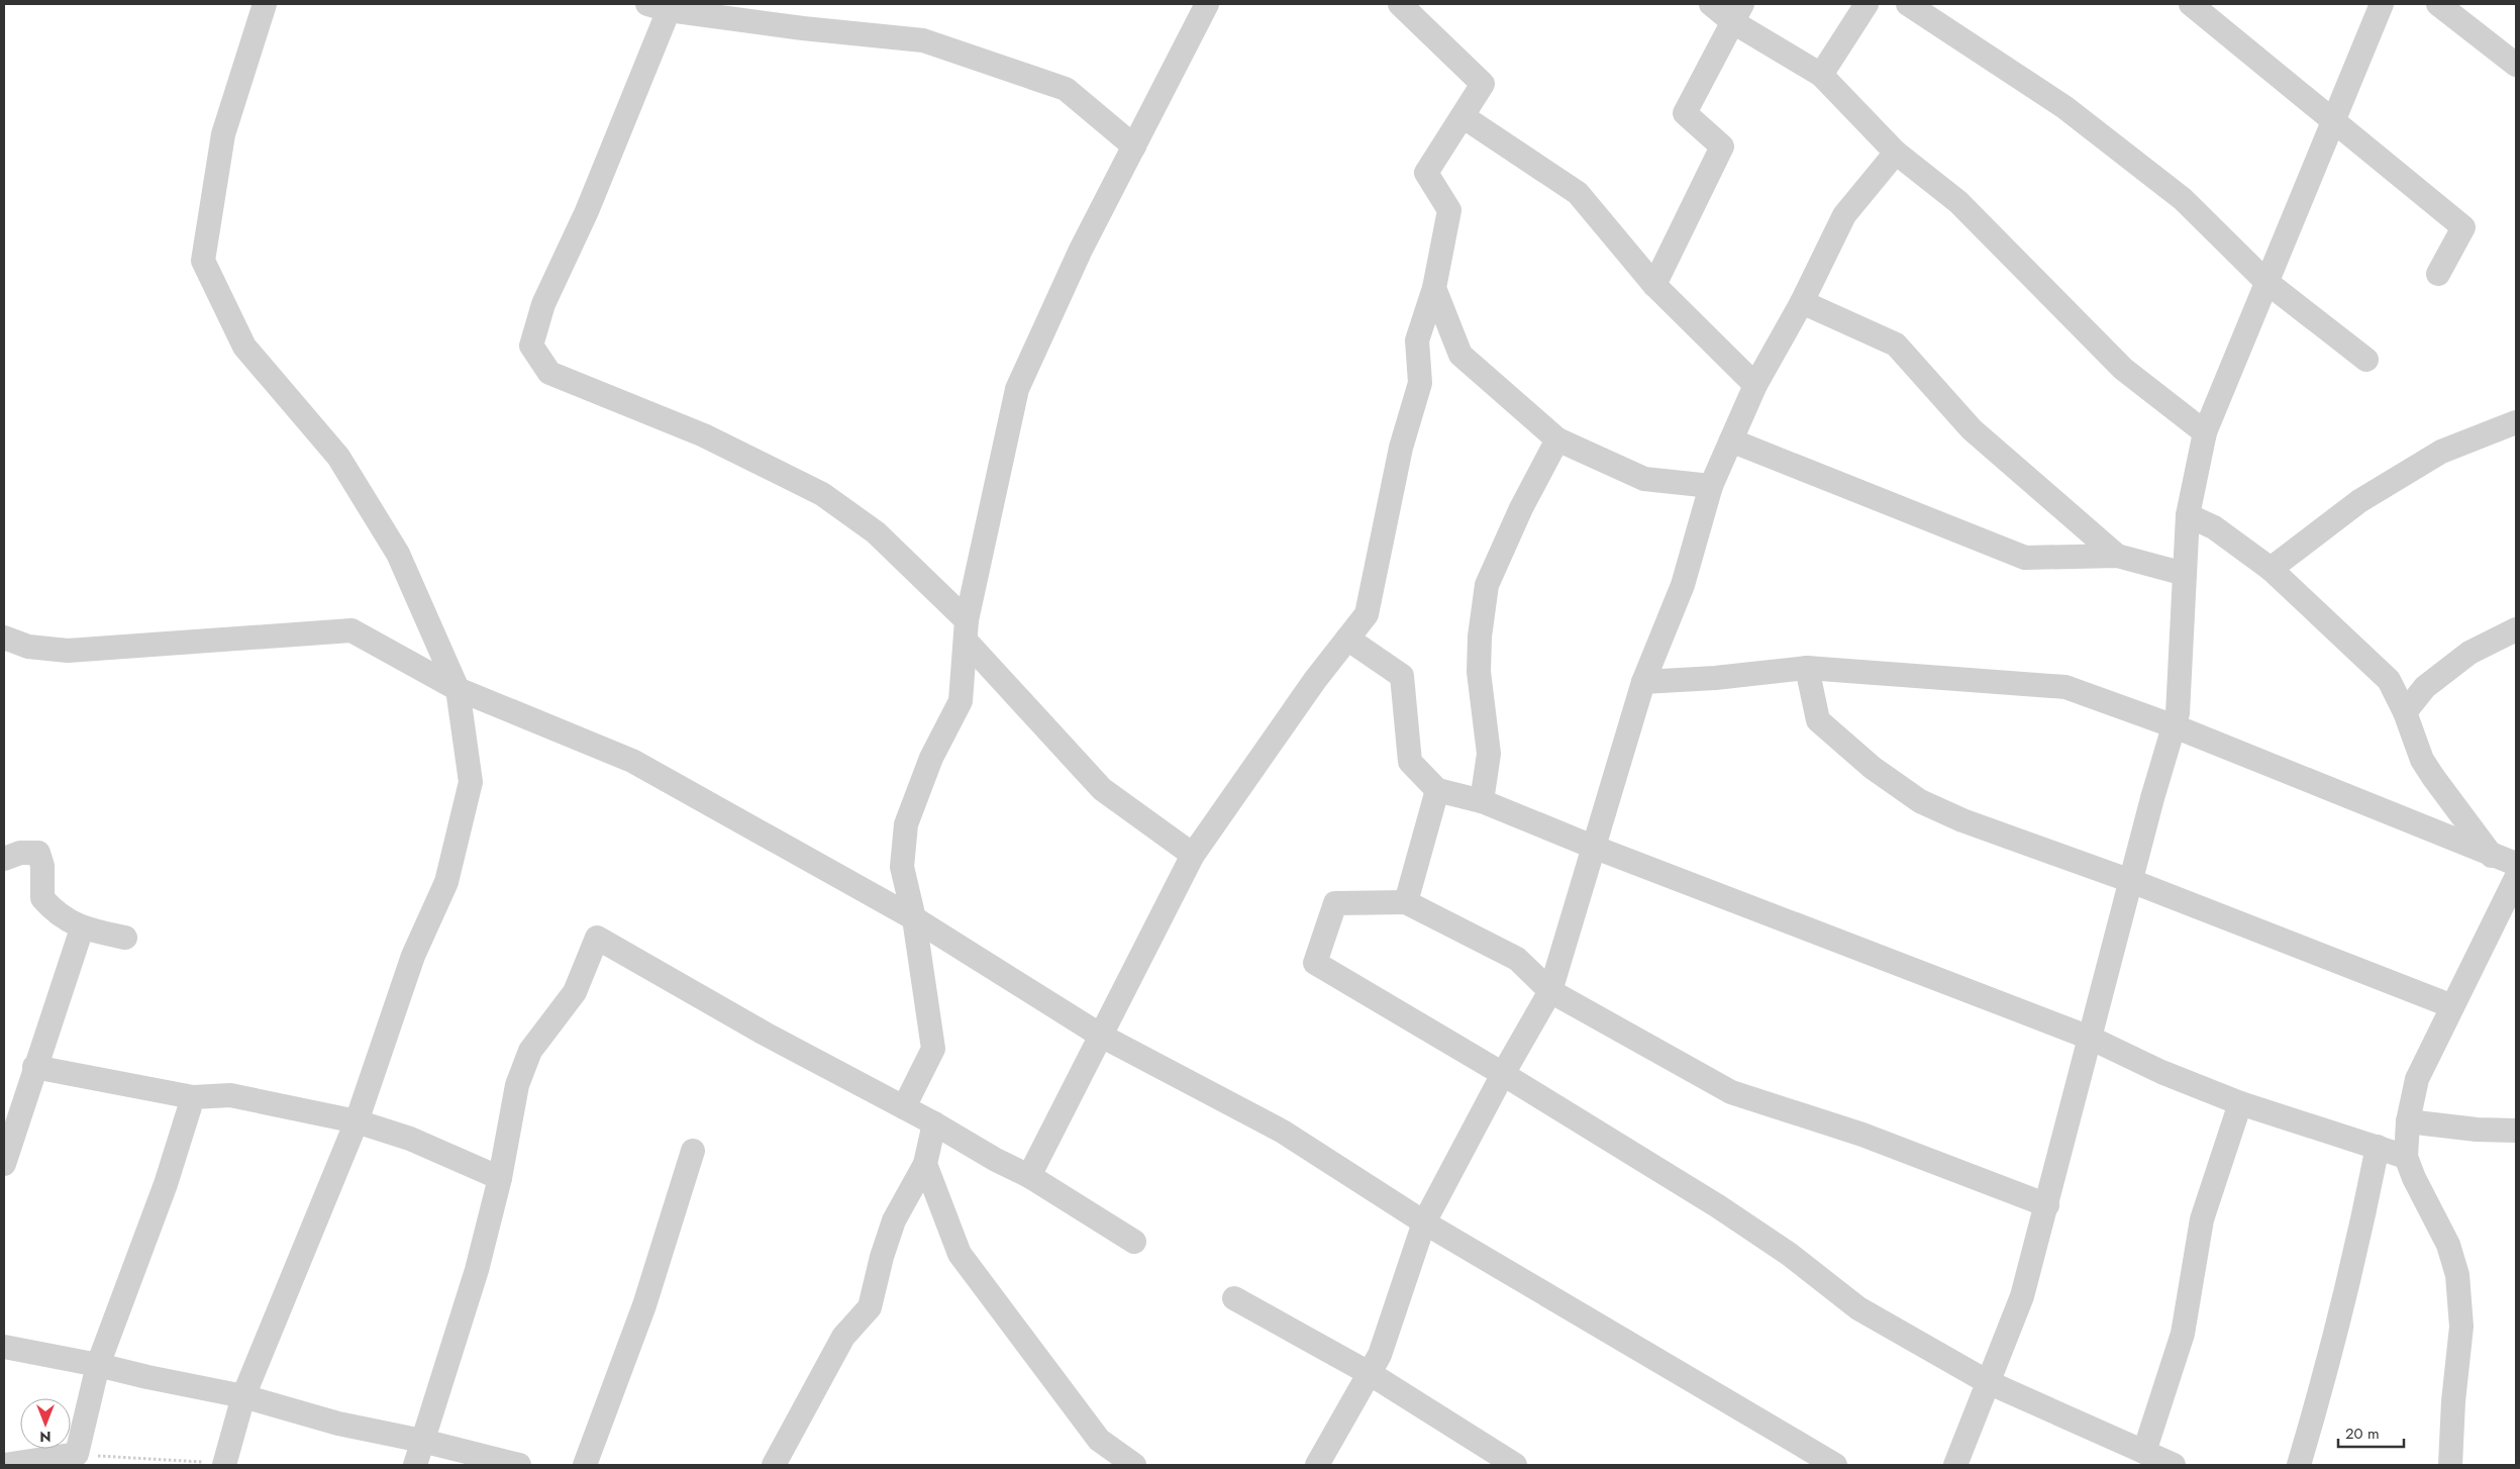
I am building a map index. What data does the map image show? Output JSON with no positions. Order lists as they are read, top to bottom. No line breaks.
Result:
{"scale_bar":"20 m","north":"bottom"}
